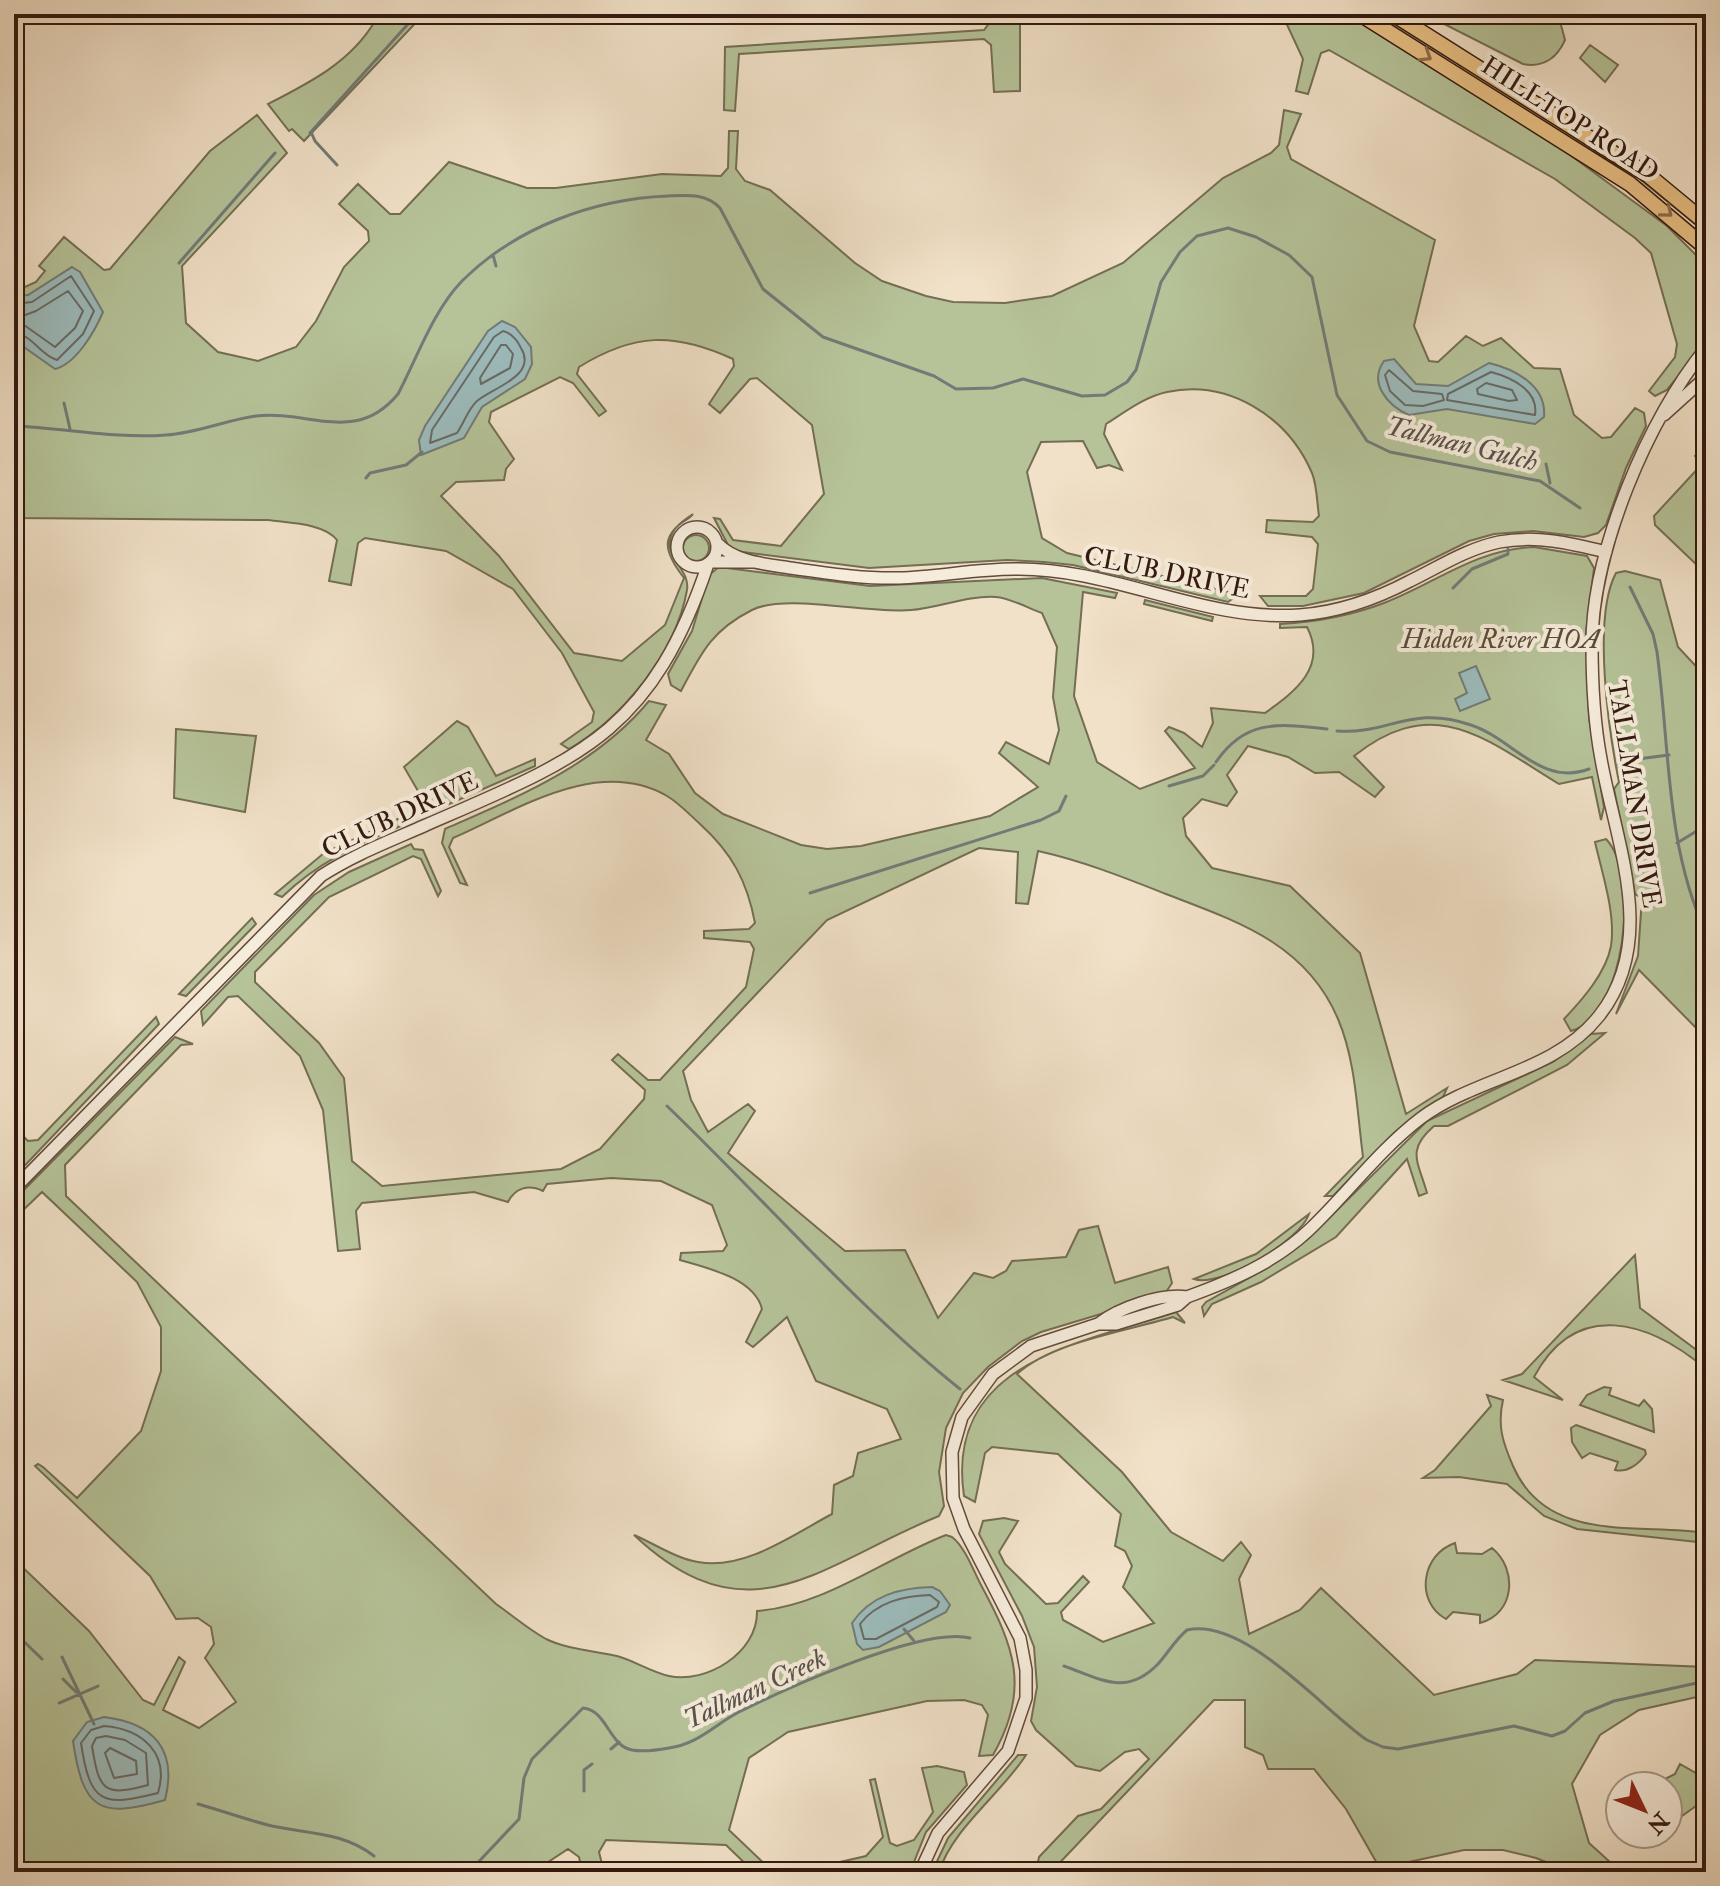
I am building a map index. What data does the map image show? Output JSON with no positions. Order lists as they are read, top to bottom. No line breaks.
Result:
{"streets":{"main road":["HILLTOP ROAD"],"street":["CLUB DRIVE","TALLMAN DRIVE"]},"crossings":[["CLUB DRIVE","TALLMAN DRIVE"]],"water":["Tallman Gulch","Tallman Creek"],"parks":["Hidden River HOA"],"north":"bottom right"}
